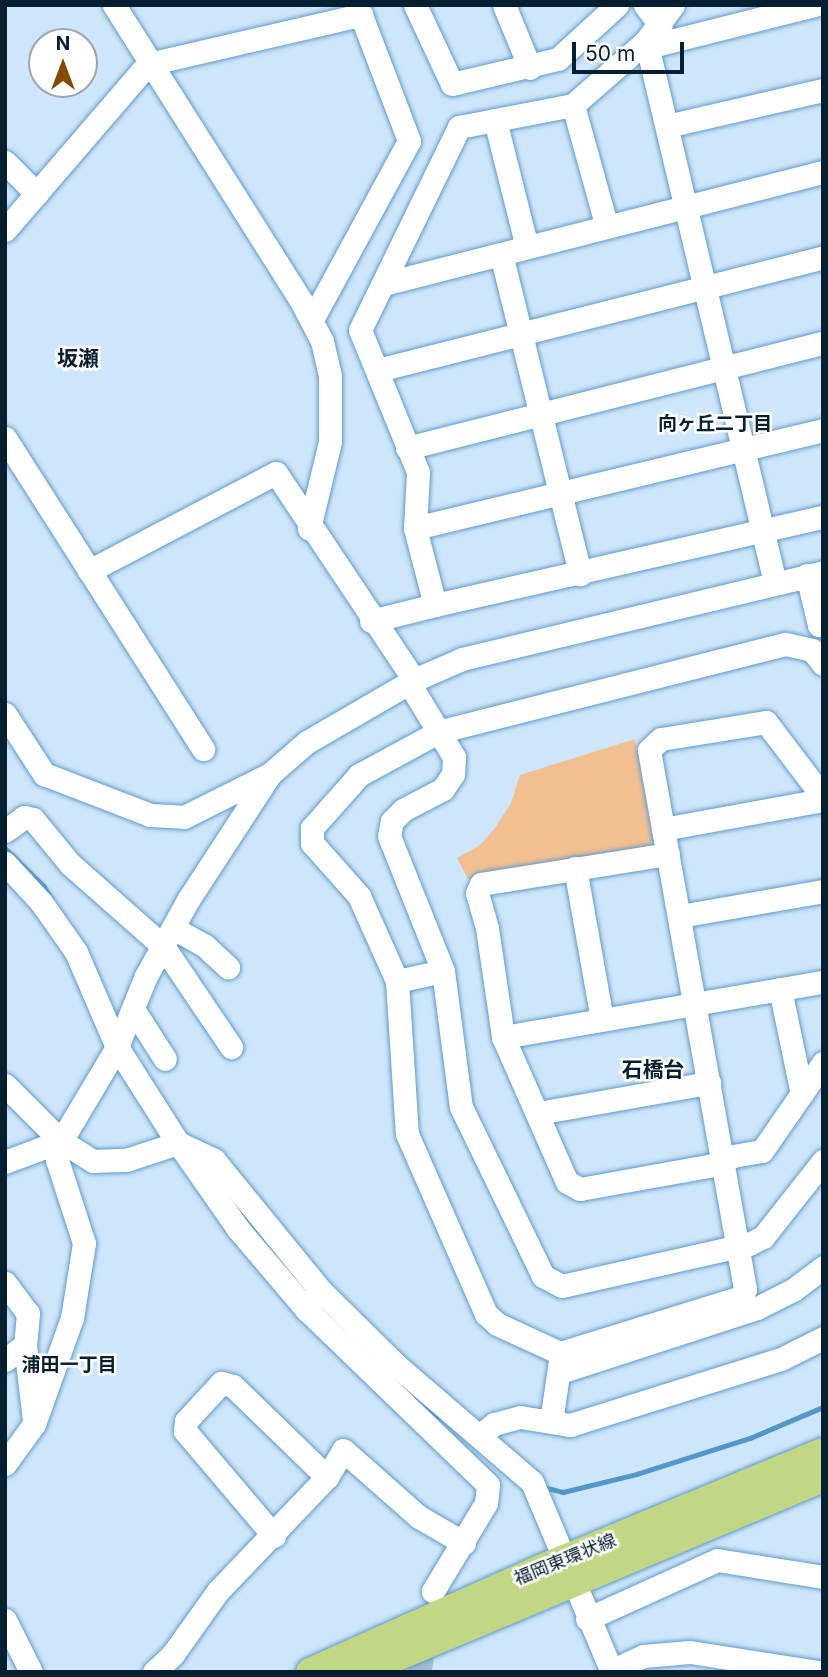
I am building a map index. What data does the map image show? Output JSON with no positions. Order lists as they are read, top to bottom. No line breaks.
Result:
{"streets":{"main road":["福岡東環状線"]},"districts":["坂瀬","向ヶ丘二丁目","石橋台","浦田一丁目"],"scale_bar":"50 m","north":"top"}
